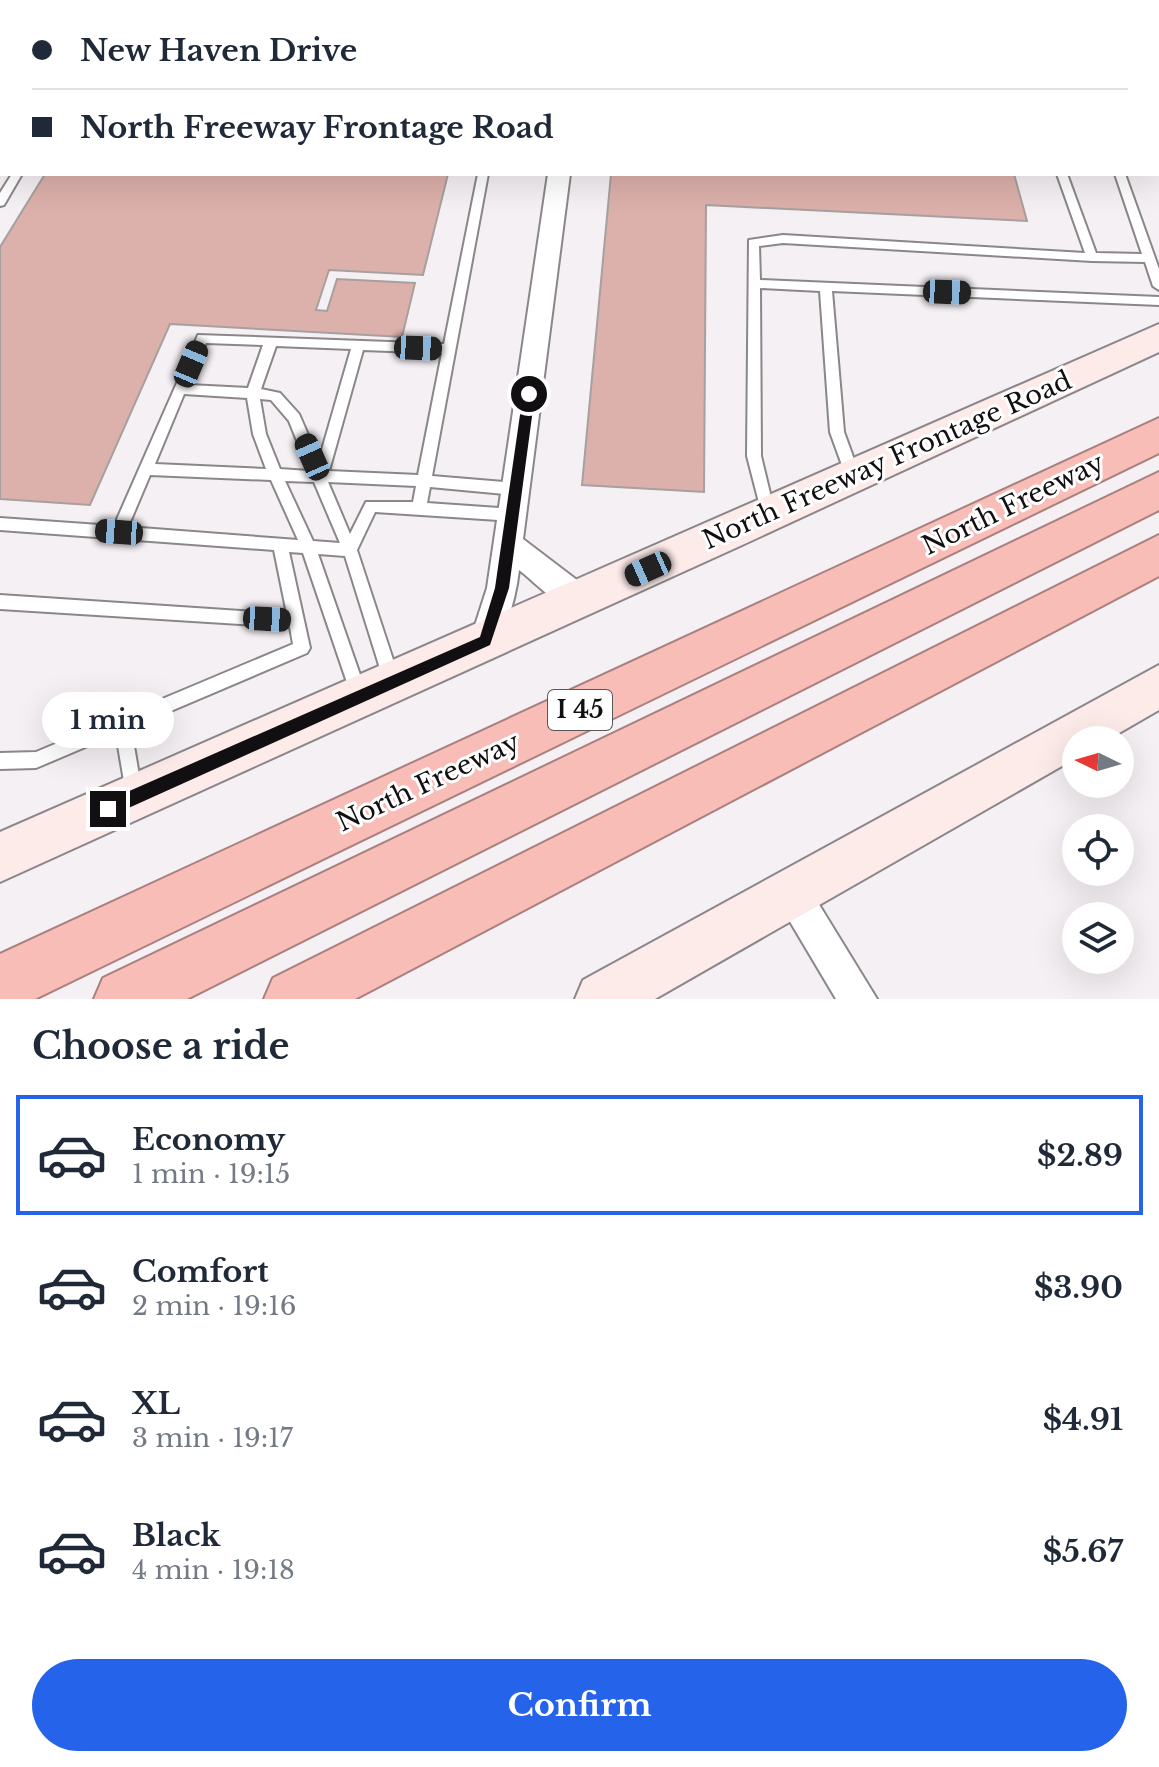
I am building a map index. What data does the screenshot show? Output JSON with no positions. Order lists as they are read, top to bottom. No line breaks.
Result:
{"streets":{"highway":["North Freeway","I 45"],"main road":["North Freeway Frontage Road"]},"north":"left","page":{"banner":["New Haven Drive","North Freeway Frontage Road"],"bubble":"1 min","heading":"Choose a ride","list":[{"name":"Economy","note":"1 min · 19:15","value":"$2.89"},{"name":"Comfort","note":"2 min · 19:16","value":"$3.90"},{"name":"XL","note":"3 min · 19:17","value":"$4.91"},{"name":"Black","note":"4 min · 19:18","value":"$5.67"}],"buttons":"Confirm"}}
